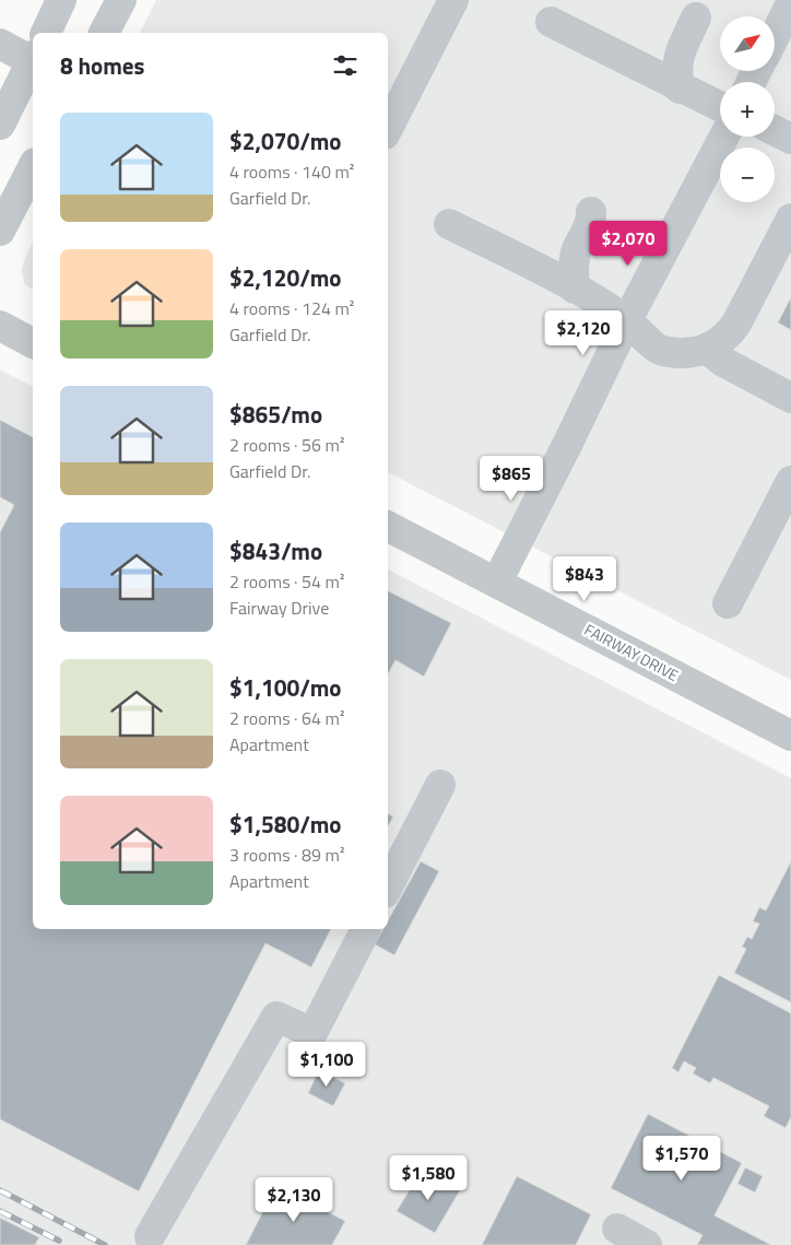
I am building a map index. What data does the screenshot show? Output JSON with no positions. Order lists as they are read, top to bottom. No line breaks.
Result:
{"streets":{"street":["FAIRWAY DRIVE"]},"north":"top right","page":{"map_buttons":["+","−"],"heading":"8 homes","list":[{"name":"$2,070/mo","note":"4 rooms · 140 m² · Garfield Dr."},{"name":"$2,120/mo","note":"4 rooms · 124 m² · Garfield Dr."},{"name":"$865/mo","note":"2 rooms · 56 m² · Garfield Dr."},{"name":"$843/mo","note":"2 rooms · 54 m² · Fairway Drive"},{"name":"$1,100/mo","note":"2 rooms · 64 m² · Apartment"},{"name":"$1,580/mo","note":"3 rooms · 89 m² · Apartment"}],"price":["$2,070","$2,120","$865","$843","$1,100","$1,570","$1,580","$2,130"]}}
